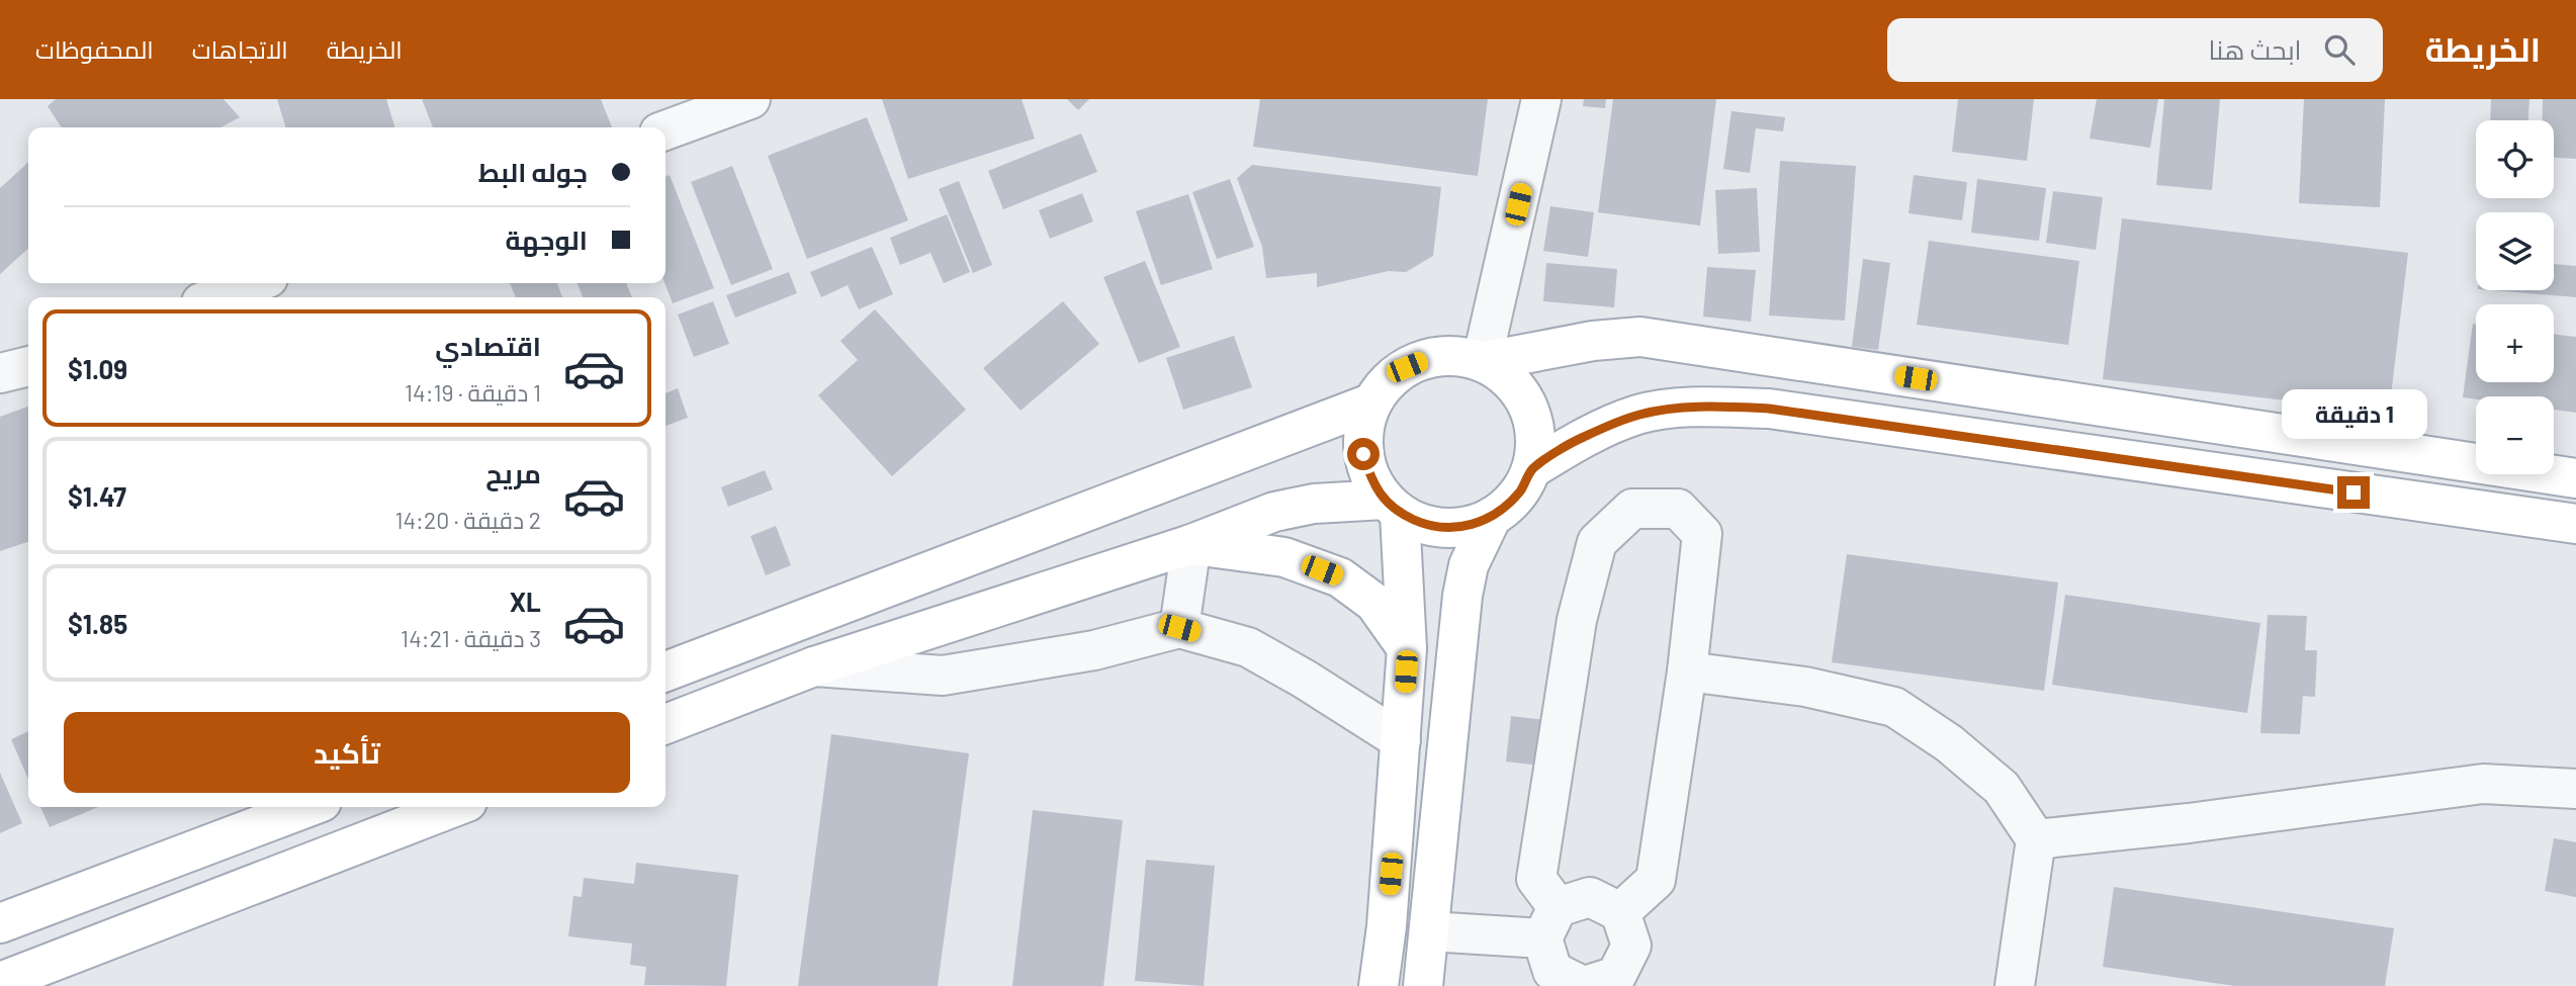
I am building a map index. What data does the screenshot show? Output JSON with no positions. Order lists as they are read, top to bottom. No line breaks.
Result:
{"page":{"header":"الخريطة","search":"ابحث هنا","nav":["الخريطة","الاتجاهات","المحفوظات"],"map_buttons":["+","−"],"banner":["جوله البط","الوجهة"],"list":[{"name":"اقتصادي","note":"1 دقيقة · 14:19","value":"$1.09"},{"name":"مريح","note":"2 دقيقة · 14:20","value":"$1.47"},{"name":"XL","note":"3 دقيقة · 14:21","value":"$1.85"}],"bubble":"1 دقيقة","buttons":"تأكيد"}}
